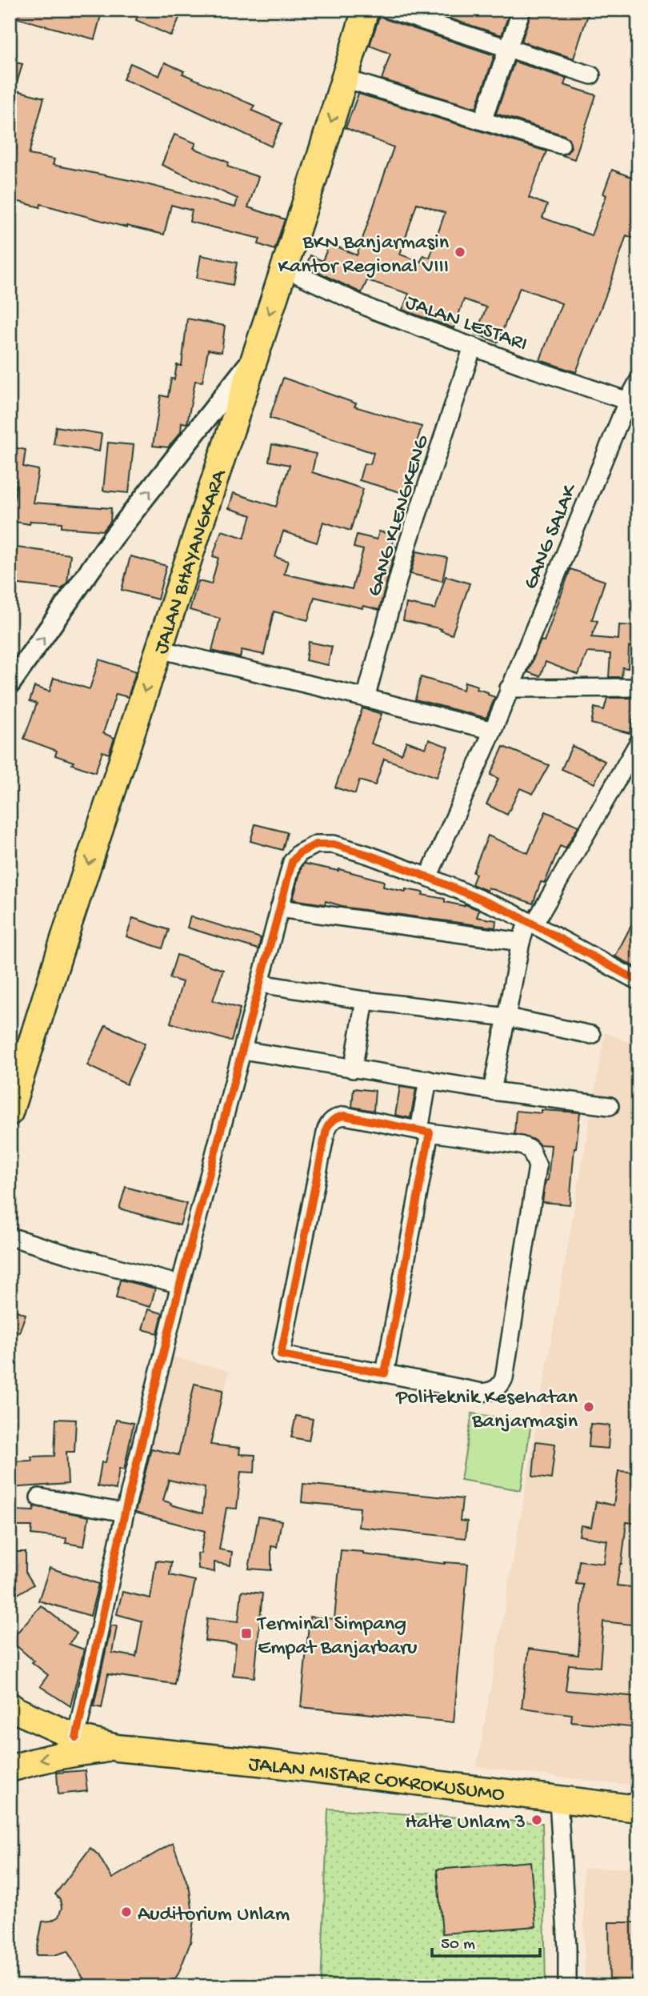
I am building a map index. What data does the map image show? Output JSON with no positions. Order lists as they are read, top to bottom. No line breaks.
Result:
{"streets":{"main road":["JALAN BHAYANGKARA","JALAN MISTAR COKROKUSUMO"],"street":["JALAN LESTARI","GANG KLENGKENG","GANG SALAK"]},"crossings":[["JALAN LESTARI","GANG KLENGKENG"],["JALAN LESTARI","GANG SALAK"],["JALAN LESTARI","JALAN BHAYANGKARA"]],"one_way":["JALAN BHAYANGKARA"],"places":{"other":["BKN Banjarmasin Kantor Regional VIII","Politeknik Kesehatan Banjarmasin","Halte Unlam 3","Auditorium Unlam"],"transit":["Terminal Simpang Empat Banjarbaru"]},"scale_bar":"50 m"}
